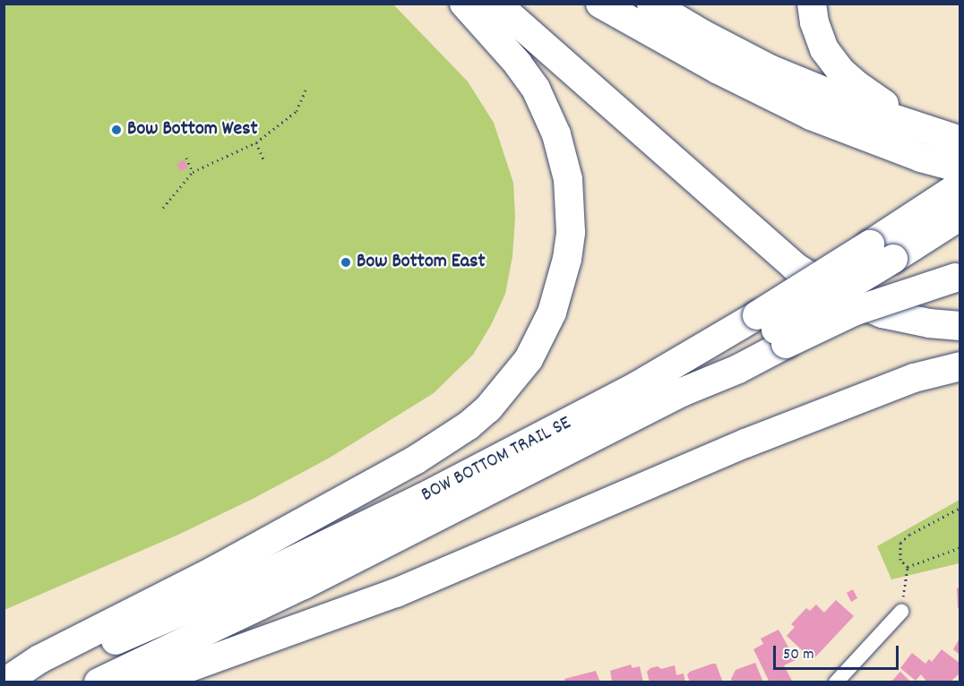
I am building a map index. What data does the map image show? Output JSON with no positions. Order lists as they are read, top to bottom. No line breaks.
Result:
{"streets":{"highway":["BOW BOTTOM TRAIL SE"]},"places":["Bow Bottom West","Bow Bottom East"],"scale_bar":"50 m"}
